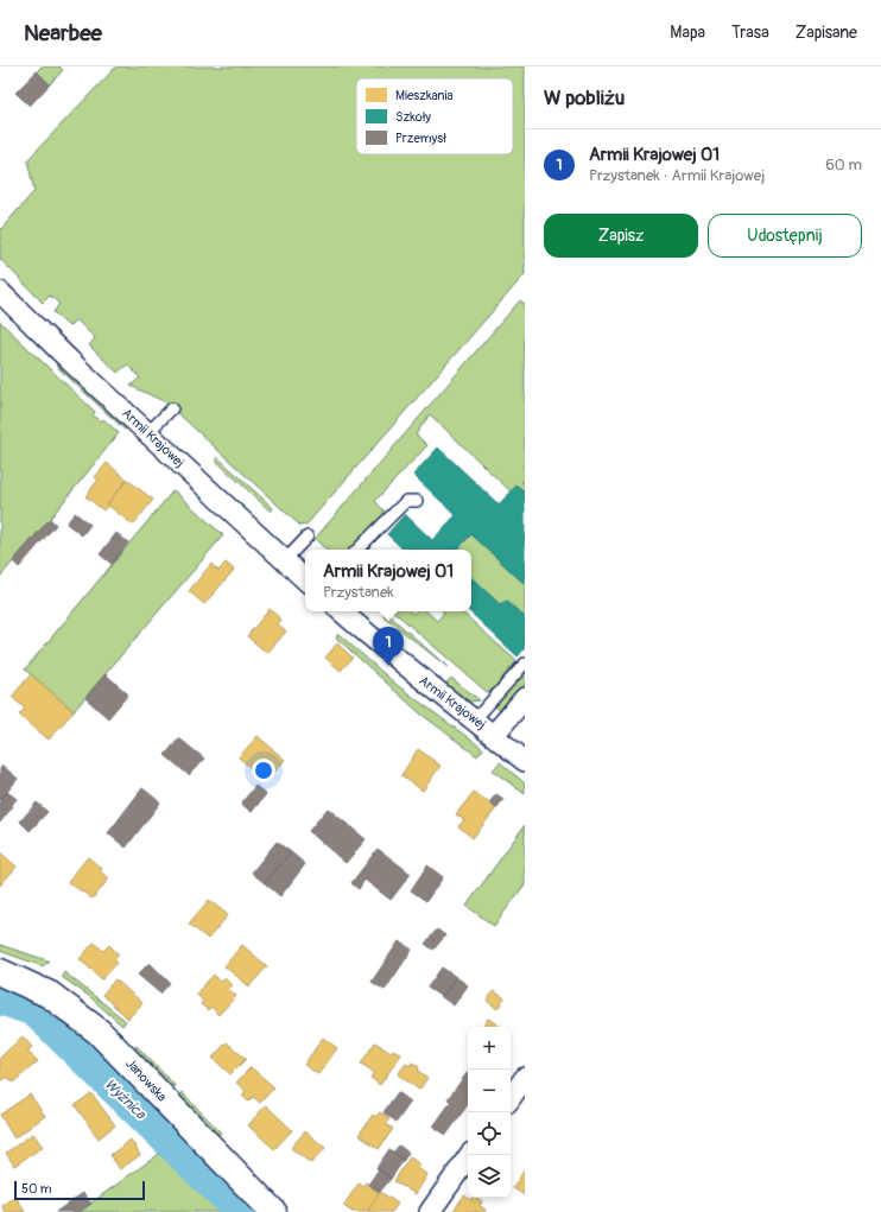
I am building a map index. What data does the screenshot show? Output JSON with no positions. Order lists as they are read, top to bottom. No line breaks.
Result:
{"streets":{"street":["Armii Krajowej","Janowska"]},"water":["Wyżnica"],"legend":["Mieszkania","Szkoły","Przemysł"],"scale_bar":"50 m","page":{"header":"Nearbee","nav":["Mapa","Trasa","Zapisane"],"heading":"W pobliżu","list":[{"mark":"1","name":"Armii Krajowej 01","note":"Przystanek · Armii Krajowej","value":"60 m"}],"buttons":["Zapisz","Udostępnij"],"popup":["Armii Krajowej 01","Przystanek"],"pins":"1","map_buttons":["+","−"],"scale":"50 m"}}
